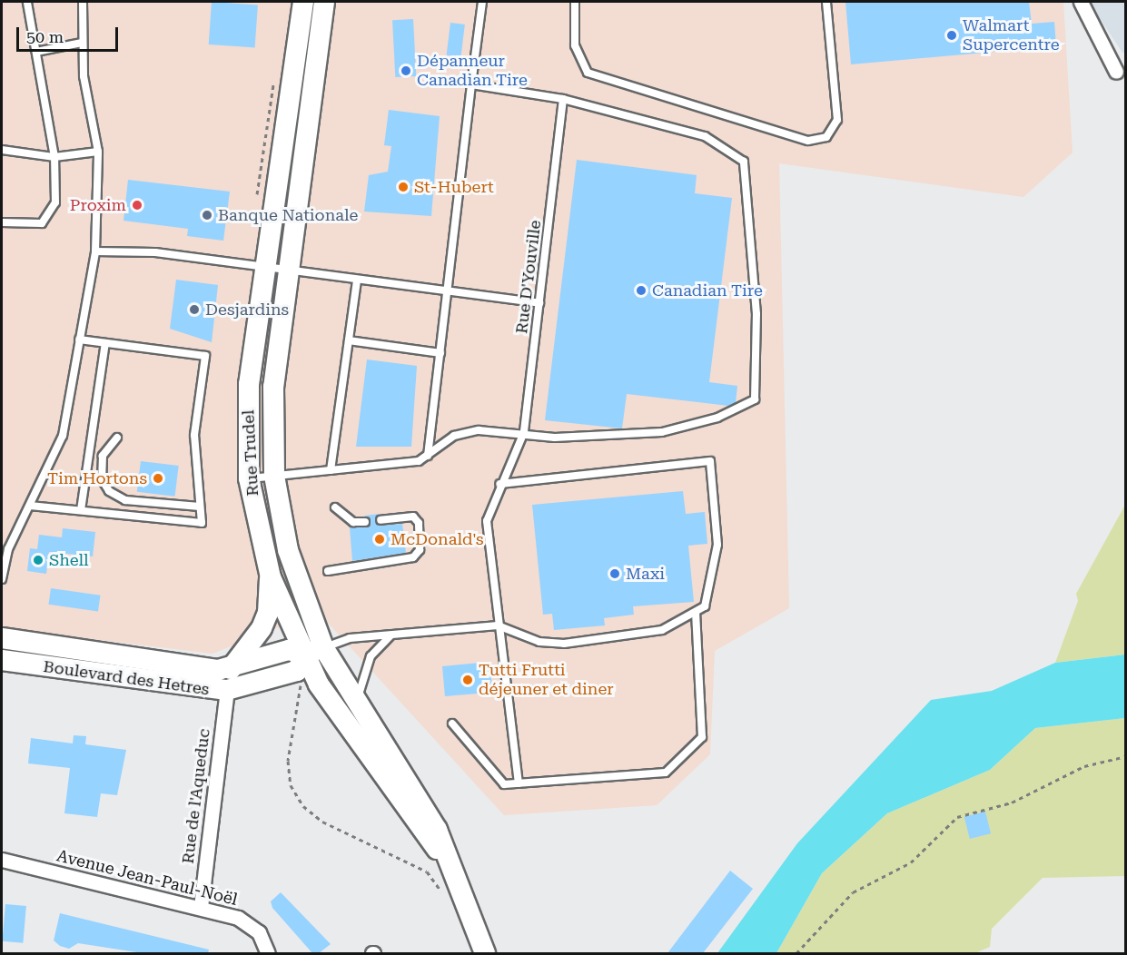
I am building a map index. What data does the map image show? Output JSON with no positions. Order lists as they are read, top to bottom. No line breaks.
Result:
{"streets":{"main road":["Rue Trudel","Boulevard des Hetres"],"street":["Rue de l'Aqueduc","Avenue Jean-Paul-Noël"],"lane":["Rue D'Youville"]},"crossings":[["Rue D'Youville","Boulevard des Hetres"],["Rue Trudel","Boulevard des Hetres"],["Boulevard des Hetres","Rue de l'Aqueduc"],["Rue de l'Aqueduc","Avenue Jean-Paul-Noël"]],"places":["Walmart Supercentre","Dépanneur Canadian Tire","St-Hubert","Proxim","Banque Nationale","Canadian Tire","Desjardins","Tim Hortons","McDonald's","Shell","Maxi","Tutti Frutti déjeuner et diner"],"scale_bar":"50 m"}
